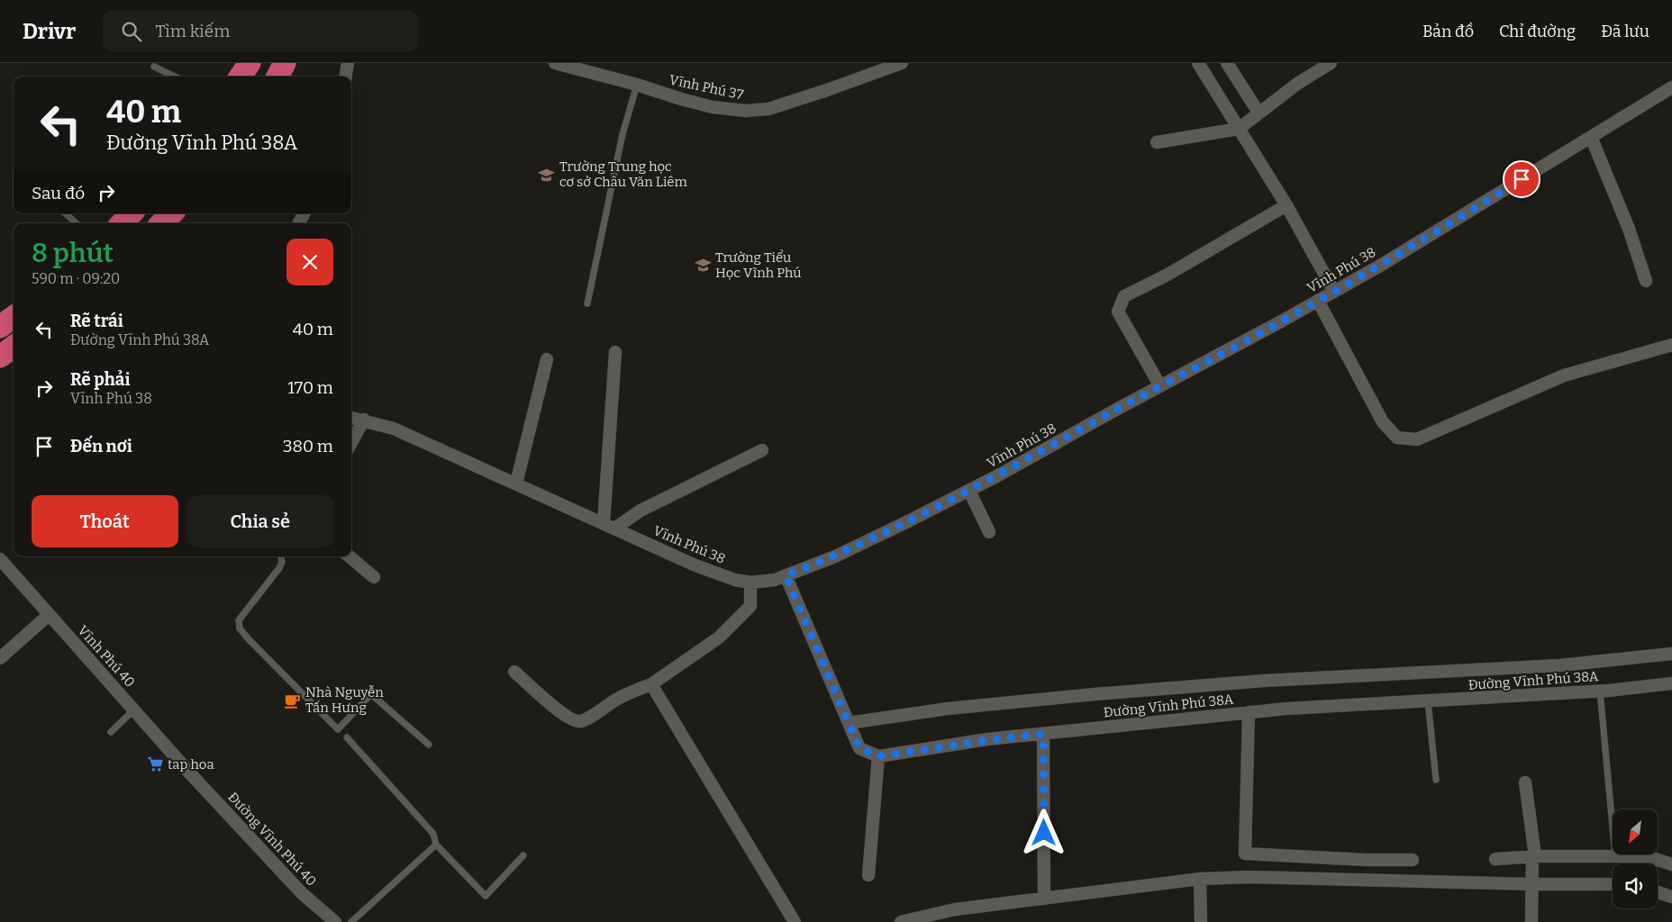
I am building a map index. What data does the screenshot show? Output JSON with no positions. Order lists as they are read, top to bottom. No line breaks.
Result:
{"streets":{"street":["Vĩnh Phú 37","Vĩnh Phú 38","Vĩnh Phú 40","Đường Vĩnh Phú 38A","Đường Vĩnh Phú 40"]},"crossings":[["Vĩnh Phú 40","Đường Vĩnh Phú 40"]],"places":{"school or university":["Trường Trung học cơ sở Châu Văn Liêm","Trường Tiểu Học Vĩnh Phú"],"cafe":["Nhà Nguyễn Tấn Hưng"],"supermarket":["tap hoa"]},"north":"bottom left","page":{"header":"Drivr","search":"Tìm kiếm","nav":["Bản đồ","Chỉ đường","Đã lưu"],"turn":["40 m","Đường Vĩnh Phú 38A"],"then":"Sau đó","heading":["8 phút","590 m · 09:20"],"list":[{"name":"Rẽ trái","note":"Đường Vĩnh Phú 38A","value":"40 m"},{"name":"Rẽ phải","note":"Vĩnh Phú 38","value":"170 m"},{"name":"Đến nơi","value":"380 m"}],"buttons":["Thoát","Chia sẻ"]}}
